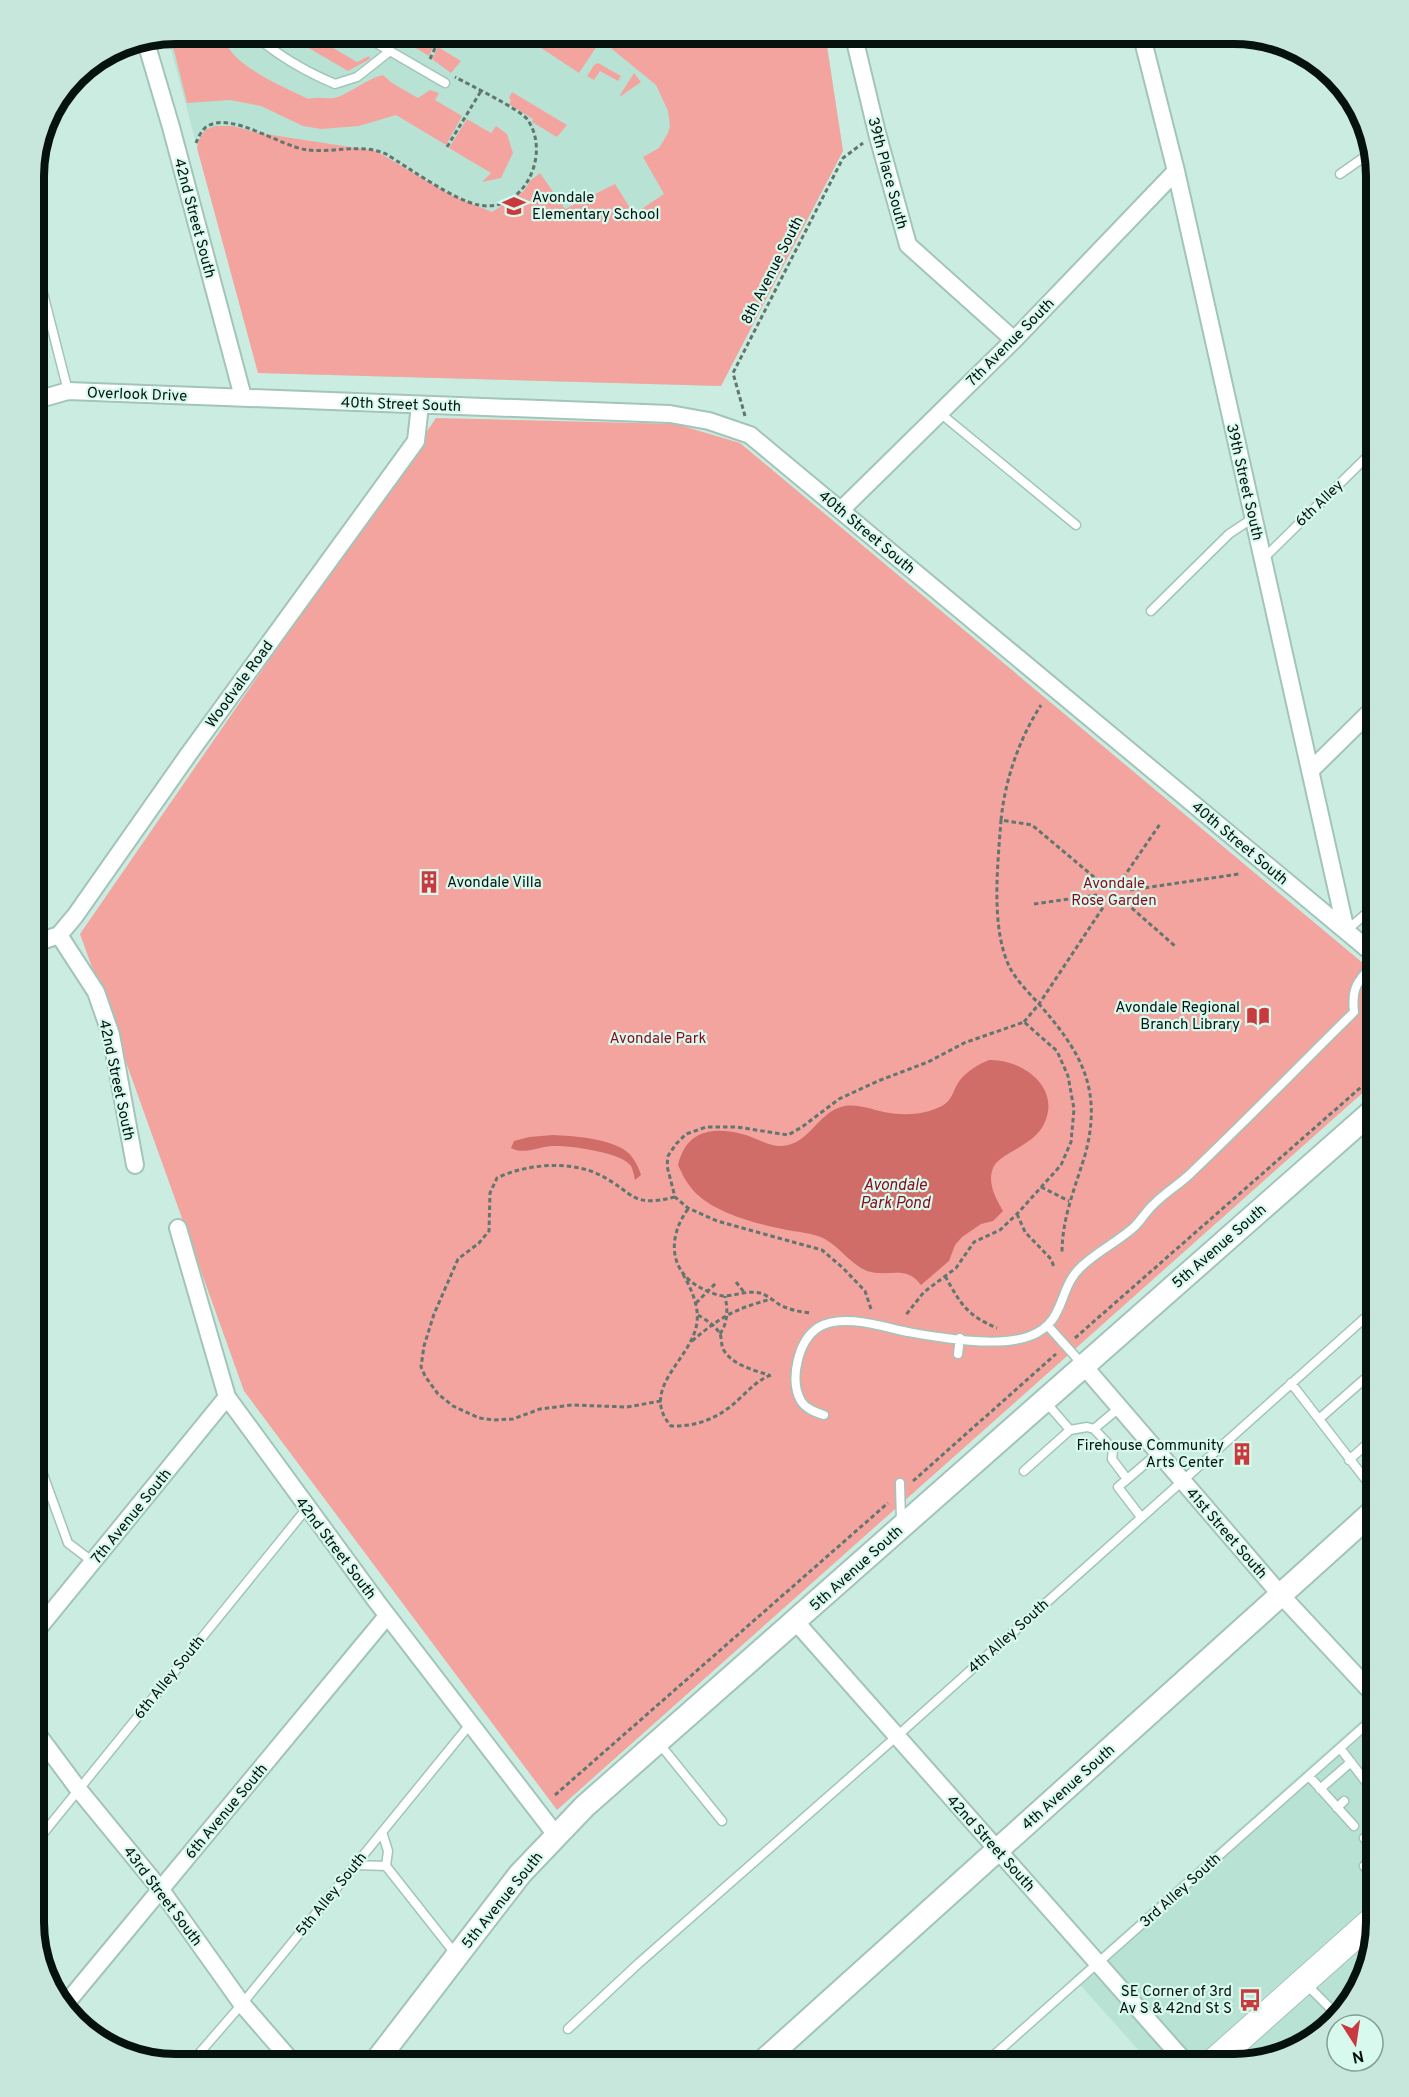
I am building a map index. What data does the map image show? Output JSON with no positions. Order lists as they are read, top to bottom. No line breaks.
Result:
{"streets":{"street":["39th Place South","42nd Street South","7th Avenue South","Overlook Drive","40th Street South","39th Street South","Woodvale Road","5th Avenue South","41st Street South","4th Avenue South","6th Avenue South","43rd Street South"],"lane":["6th Alley","4th Alley South","6th Alley South","3rd Alley South","5th Alley South"],"path":["8th Avenue South"]},"crossings":[["39th Place South","8th Avenue South"],["39th Place South","7th Avenue South"],["42nd Street South","7th Avenue South"],["42nd Street South","Overlook Drive"],["42nd Street South","40th Street South"],["42nd Street South","Woodvale Road"],["42nd Street South","5th Avenue South"],["42nd Street South","4th Alley South"],["42nd Street South","6th Alley South"],["42nd Street South","4th Avenue South"],["42nd Street South","6th Avenue South"],["42nd Street South","3rd Alley South"],["42nd Street South","5th Alley South"],["8th Avenue South","40th Street South"],["7th Avenue South","40th Street South"],["7th Avenue South","39th Street South"],["Overlook Drive","40th Street South"],["40th Street South","39th Street South"],["40th Street South","Woodvale Road"],["39th Street South","6th Alley"],["5th Avenue South","41st Street South"],["41st Street South","4th Alley South"],["41st Street South","4th Avenue South"],["6th Alley South","43rd Street South"],["6th Avenue South","43rd Street South"],["5th Alley South","43rd Street South"]],"water":["Avondale Park Pond"],"parks":["Avondale Rose Garden","Avondale Park"],"places":{"school or university":["Avondale Elementary School"],"building":["Avondale Villa","Firehouse Community Arts Center"],"library":["Avondale Regional Branch Library"],"bus stop":["SE Corner of 3rd Av S & 42nd St S"]},"north":"bottom"}
